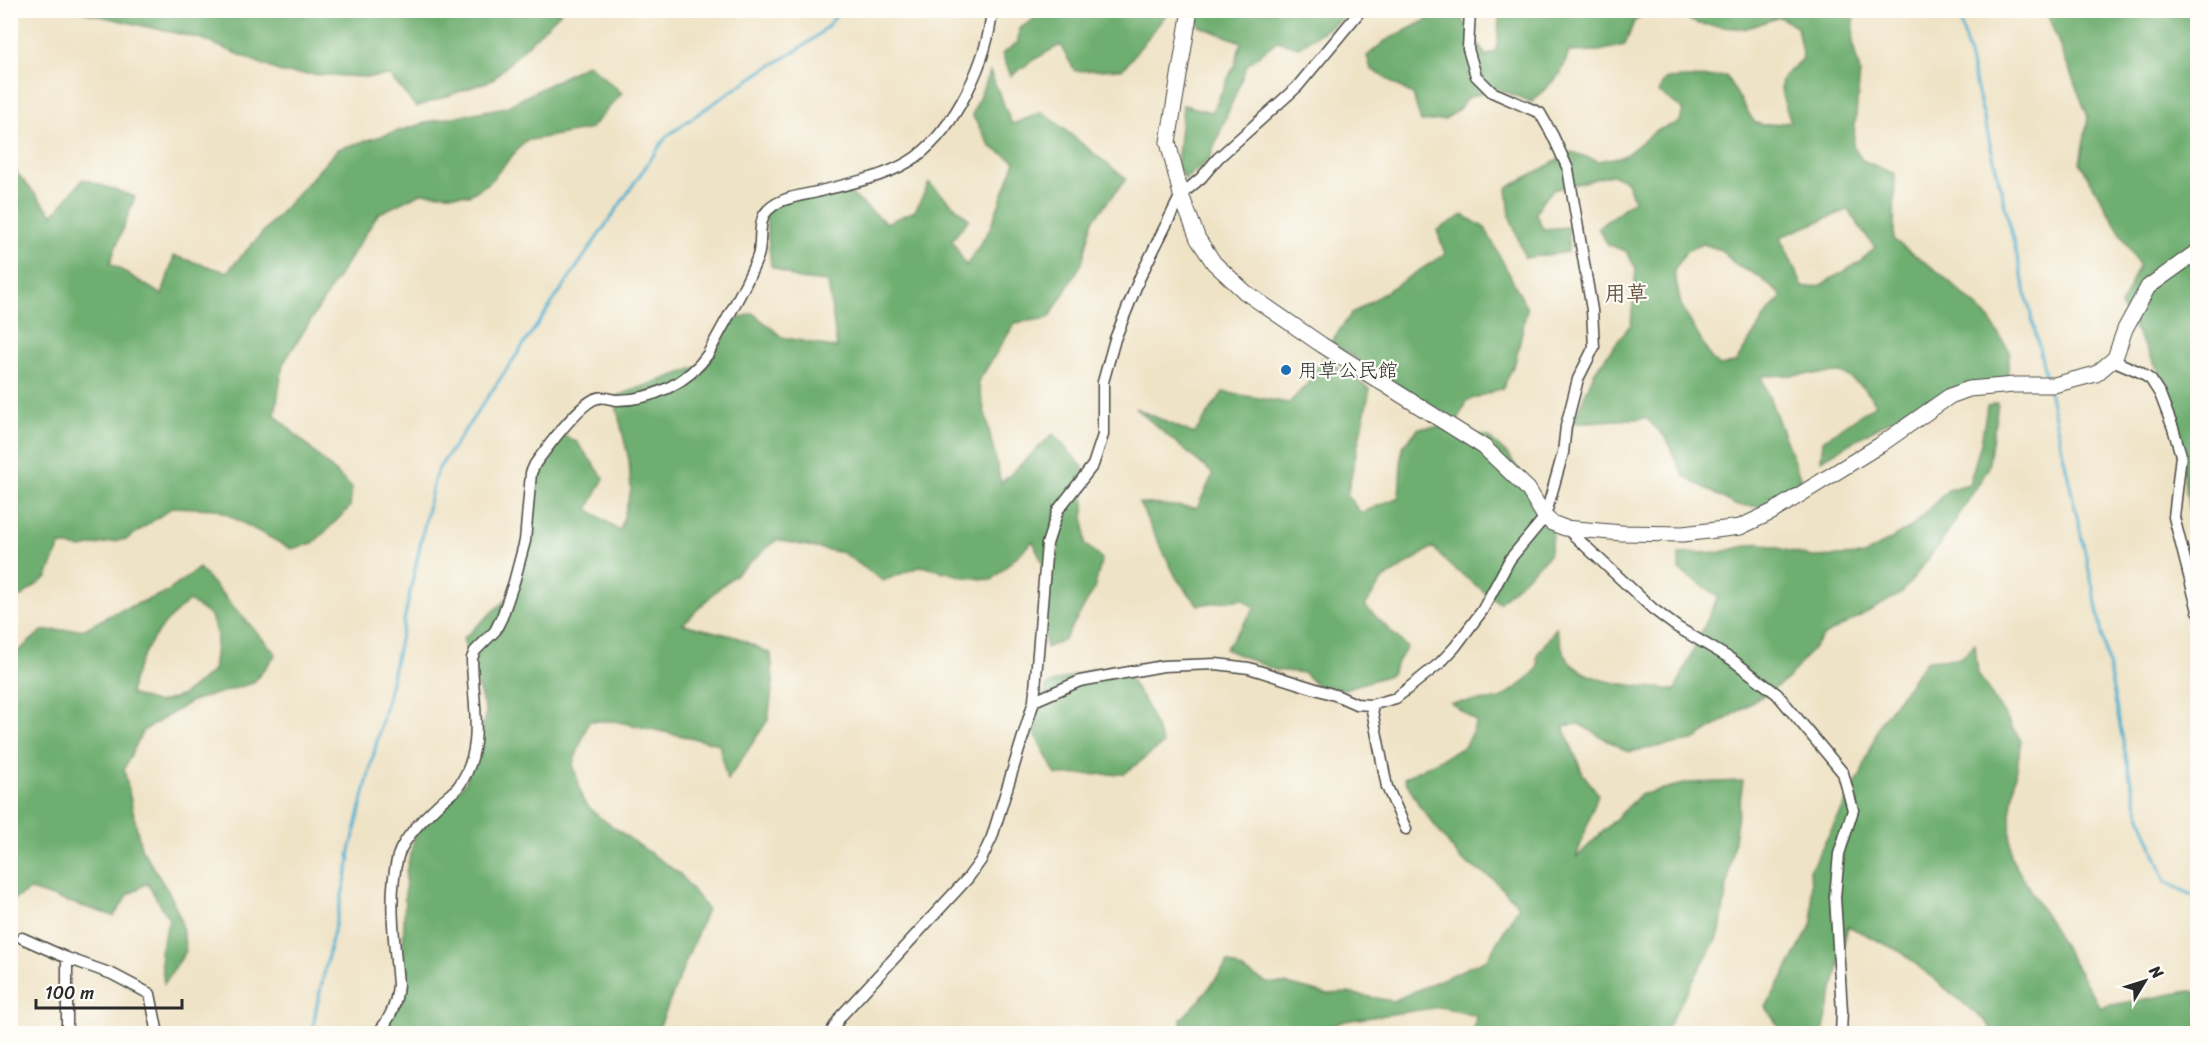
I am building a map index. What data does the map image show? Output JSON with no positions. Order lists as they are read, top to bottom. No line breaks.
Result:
{"districts":["用草"],"places":["用草公民館"],"scale_bar":"100 m","north":"top right"}
